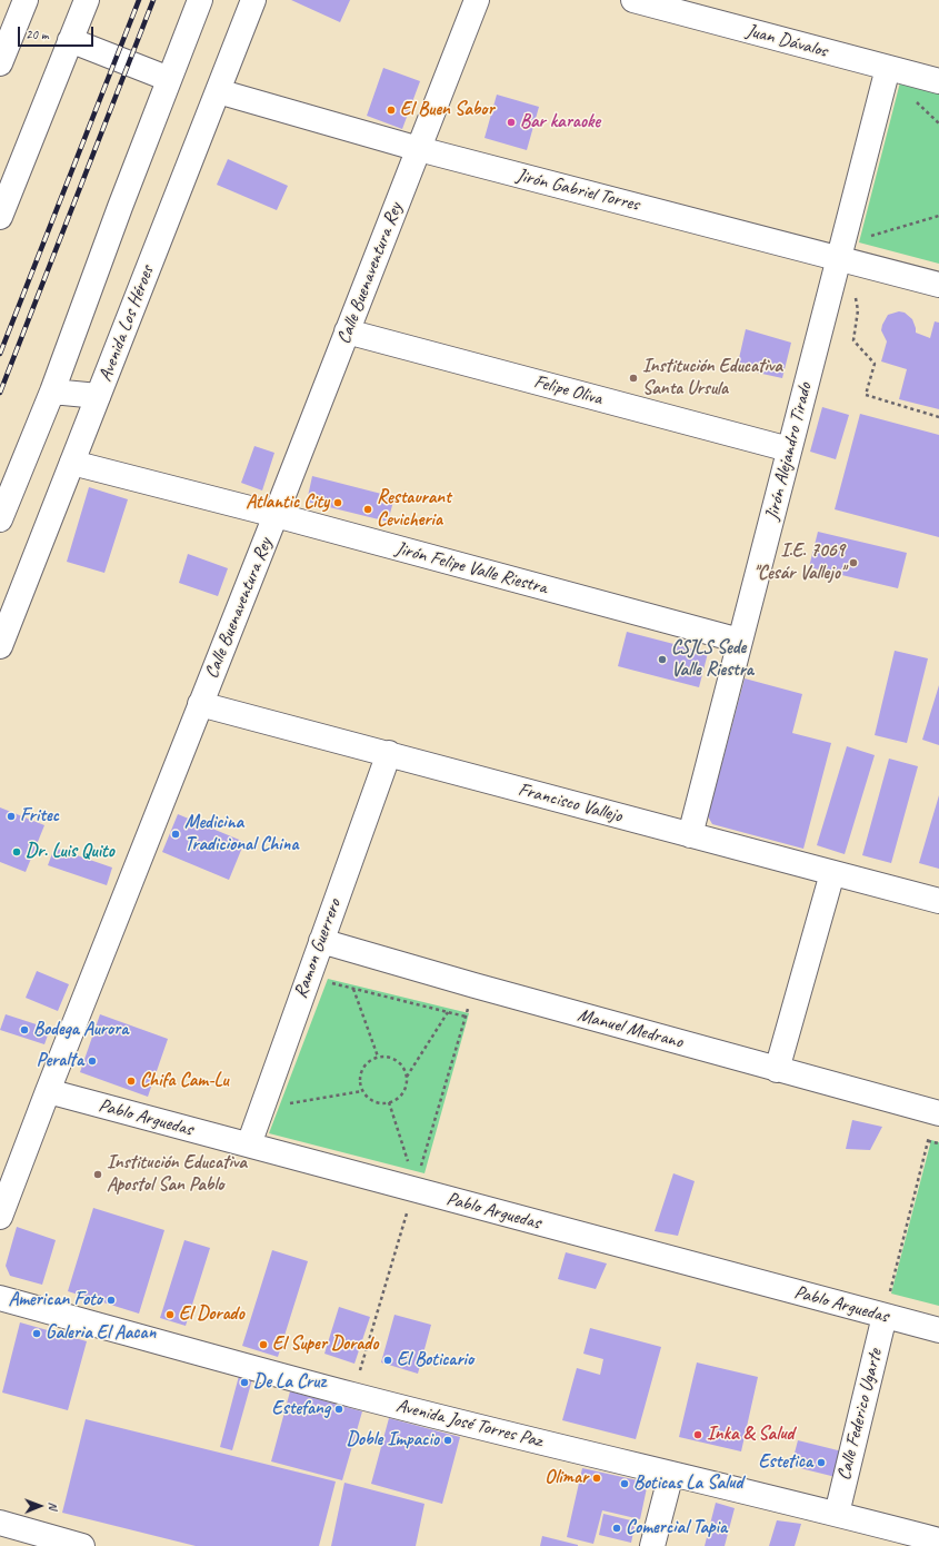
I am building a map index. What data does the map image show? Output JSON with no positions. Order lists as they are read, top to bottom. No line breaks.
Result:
{"streets":{"street":["Juan Dávalos","Jirón Gabriel Torres","Calle Buenaventura Rey","Avenida Los Héroes","Felipe Oliva","Jirón Alejandro Tirado","Jirón Felipe Valle Riestra","Francisco Vallejo","Ramon Guerrero","Manuel Medrano","Pablo Arguedas","Calle Federico Ugarte","Avenida José Torres Paz"]},"crossings":[["Juan Dávalos","Jirón Alejandro Tirado"],["Jirón Gabriel Torres","Calle Buenaventura Rey"],["Jirón Gabriel Torres","Avenida Los Héroes"],["Jirón Gabriel Torres","Jirón Alejandro Tirado"],["Calle Buenaventura Rey","Felipe Oliva"],["Calle Buenaventura Rey","Jirón Felipe Valle Riestra"],["Calle Buenaventura Rey","Francisco Vallejo"],["Calle Buenaventura Rey","Pablo Arguedas"],["Avenida Los Héroes","Jirón Felipe Valle Riestra"],["Felipe Oliva","Jirón Alejandro Tirado"],["Jirón Alejandro Tirado","Jirón Felipe Valle Riestra"],["Jirón Alejandro Tirado","Francisco Vallejo"],["Francisco Vallejo","Ramon Guerrero"],["Ramon Guerrero","Manuel Medrano"],["Ramon Guerrero","Pablo Arguedas"],["Pablo Arguedas","Calle Federico Ugarte"],["Calle Federico Ugarte","Avenida José Torres Paz"]],"places":["El Buen Sabor","Bar karaoke","Institución Educativa Santa Ursula","Atlantic City","Restaurant Cevicheria","I.E. 7069 \"Cesár Vallejo\"","CSJLS Sede Valle Riestra","Fritec","Medicina Tradicional China","Dr. Luis Quito","Bodega Aurora","Peralta","Chifa Cam-Lu","Institución Educativa Apostol San Pablo","American Foto","El Dorado","Galeria El Aacan","El Super Dorado","El Boticario","De La Cruz","Estefang","Inka & Salud","Doble Impacio","Estetica","Olimar","Boticas La Salud","Comercial Tapia"],"scale_bar":"20 m","north":"right"}
